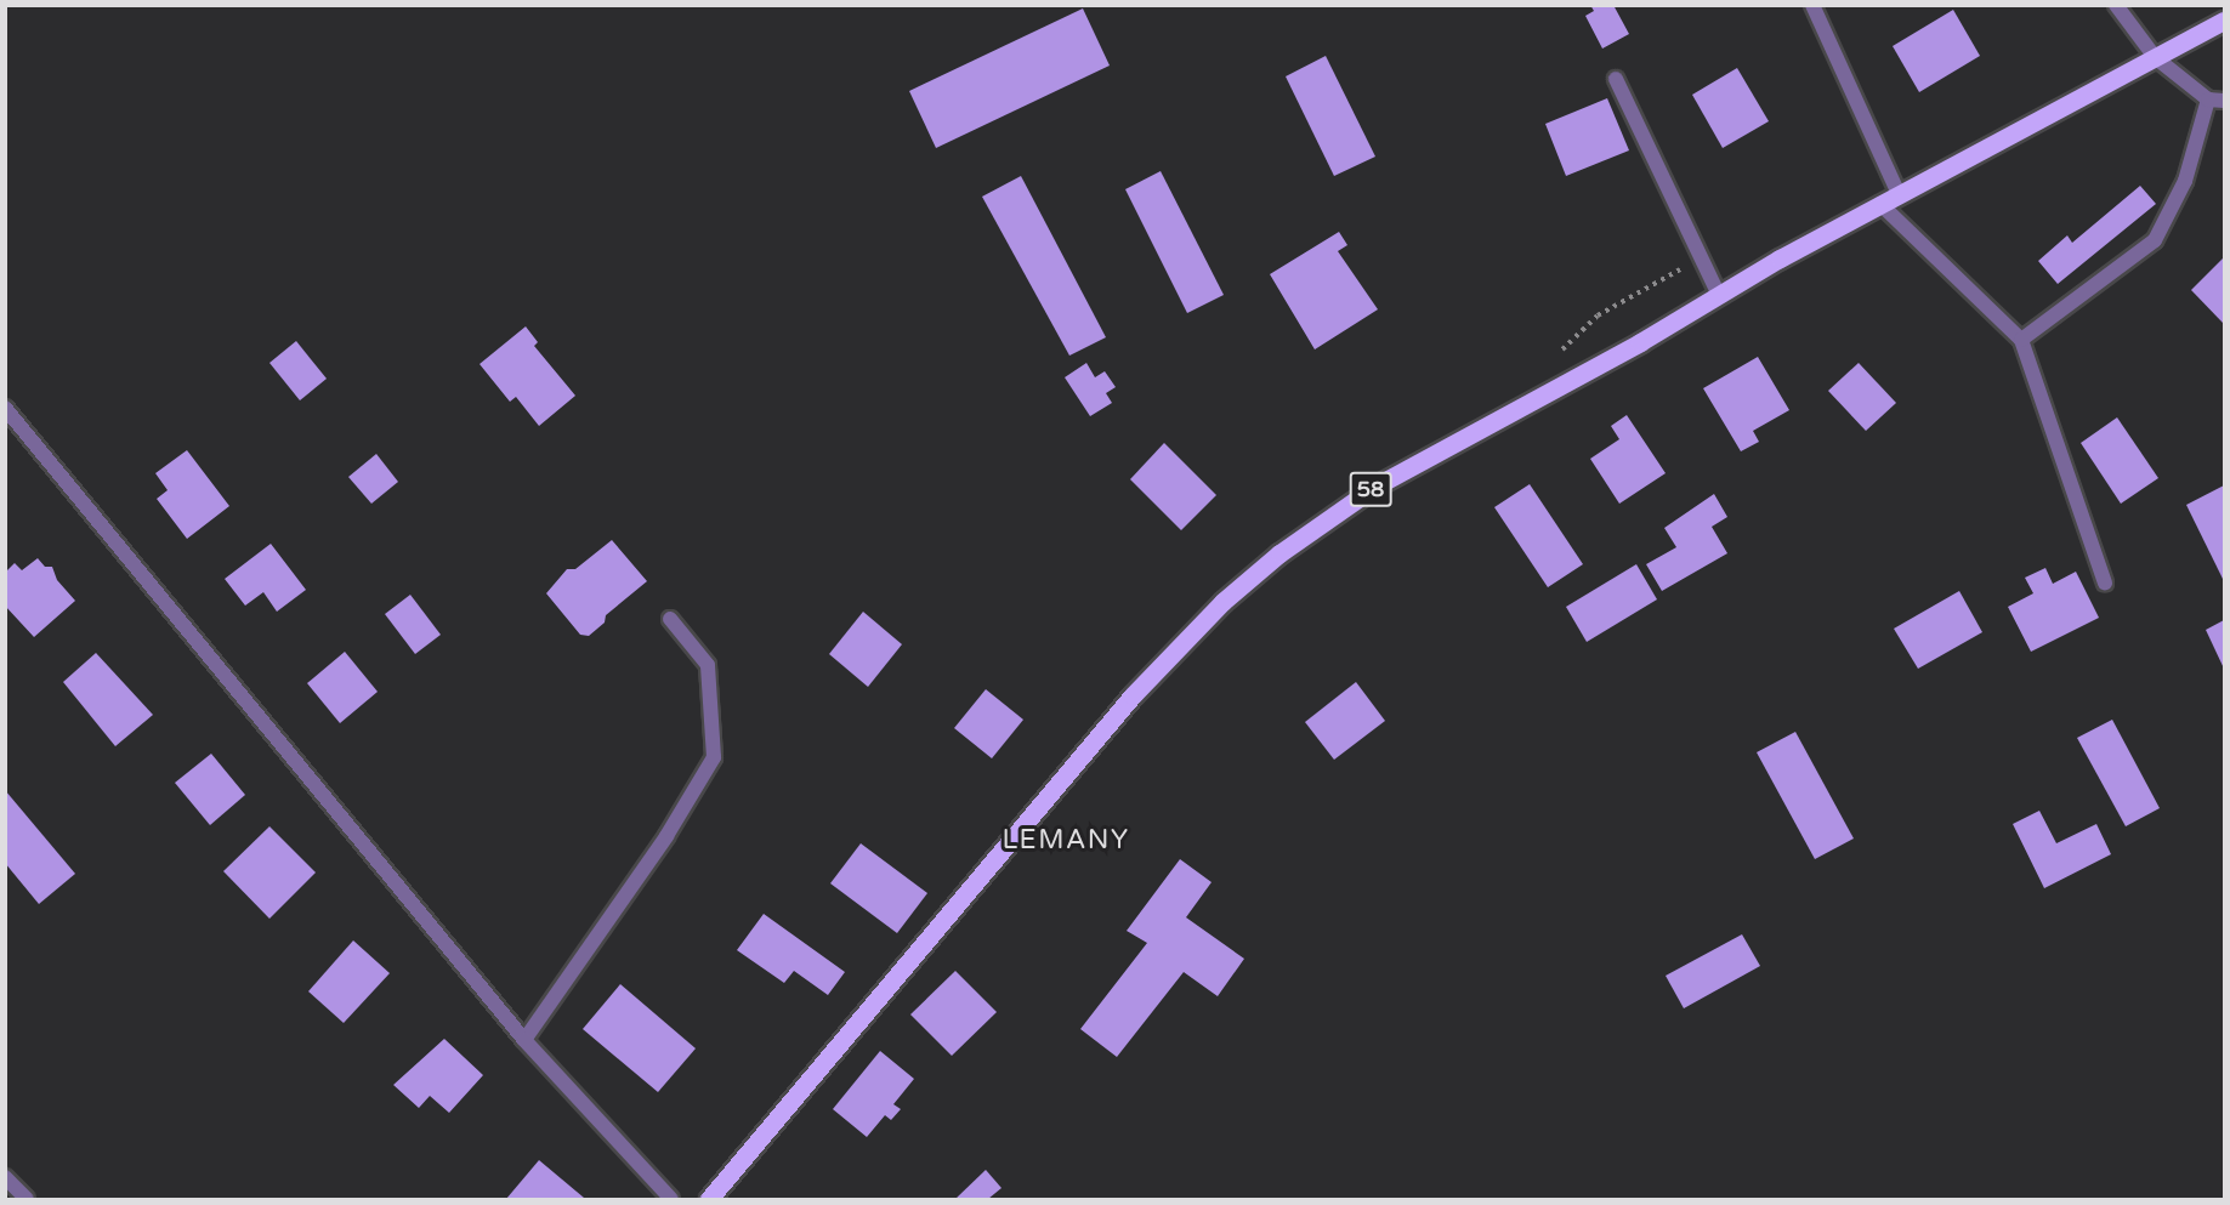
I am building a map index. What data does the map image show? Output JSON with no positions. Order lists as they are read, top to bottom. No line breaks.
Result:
{"streets":{"main road":["58"]},"districts":["LEMANY"]}
